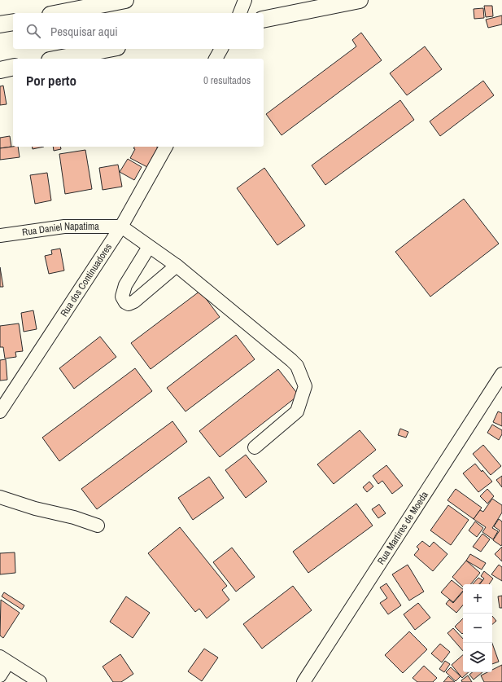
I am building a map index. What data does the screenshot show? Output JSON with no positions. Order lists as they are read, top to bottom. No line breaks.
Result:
{"streets":{"street":["Rua Daniel Napatima","Rua dos Continuadores","Rua Martires de Moeda"]},"crossings":[["Rua Daniel Napatima","Rua dos Continuadores"]],"page":{"search":"Pesquisar aqui","heading":["Por perto","0 resultados"],"map_buttons":["+","−"]}}
